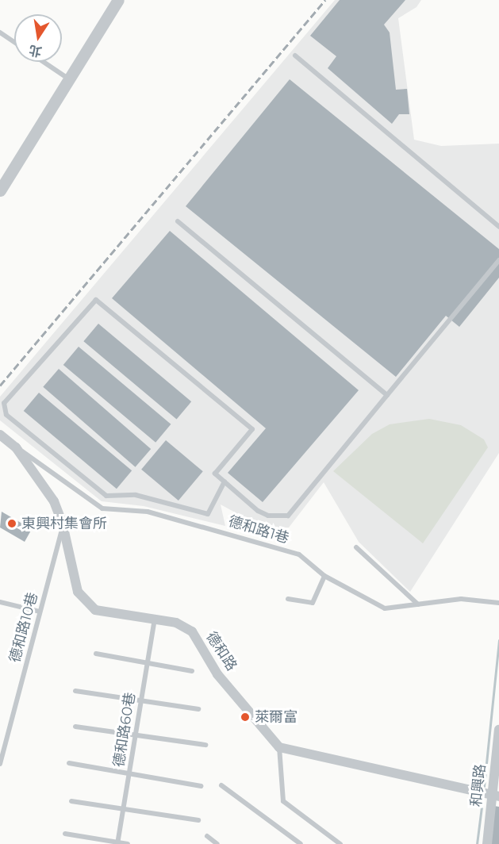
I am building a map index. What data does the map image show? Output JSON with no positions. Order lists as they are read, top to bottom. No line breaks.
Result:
{"streets":{"street":["德和路","和興路"],"lane":["德和路1巷","德和路10巷","德和路60巷"]},"crossings":[["德和路1巷","德和路"],["德和路10巷","德和路"],["德和路","德和路60巷"]],"places":["東興村集會所","萊爾富"],"north":"bottom"}
